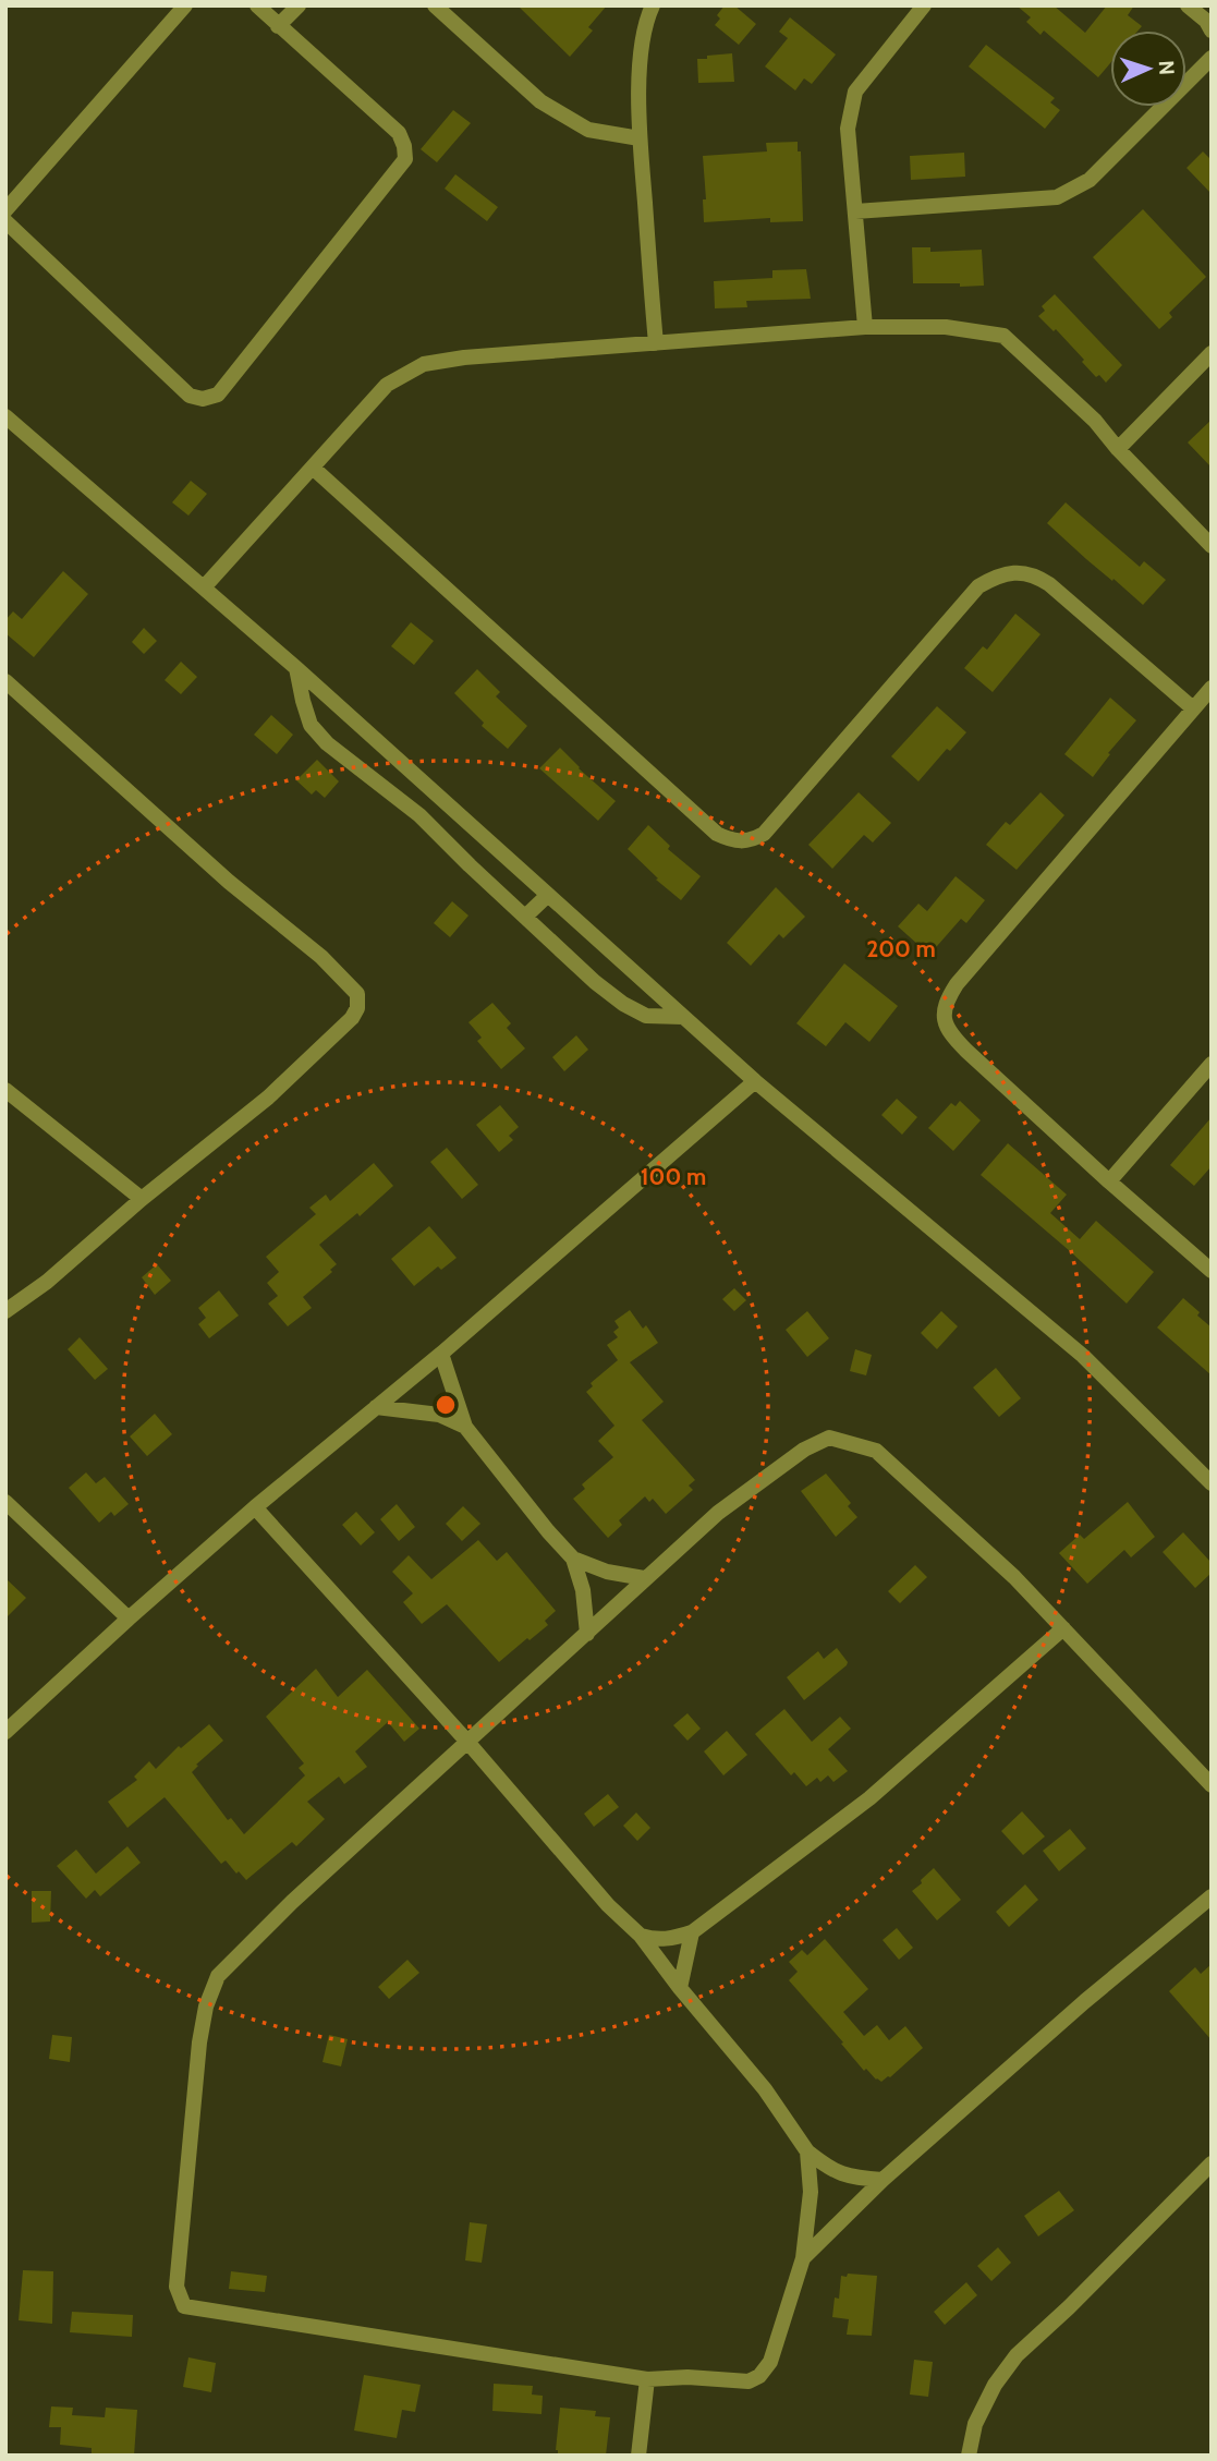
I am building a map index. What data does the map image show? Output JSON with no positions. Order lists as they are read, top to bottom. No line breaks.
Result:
{"north":"right","rings":["200 m","100 m"]}
